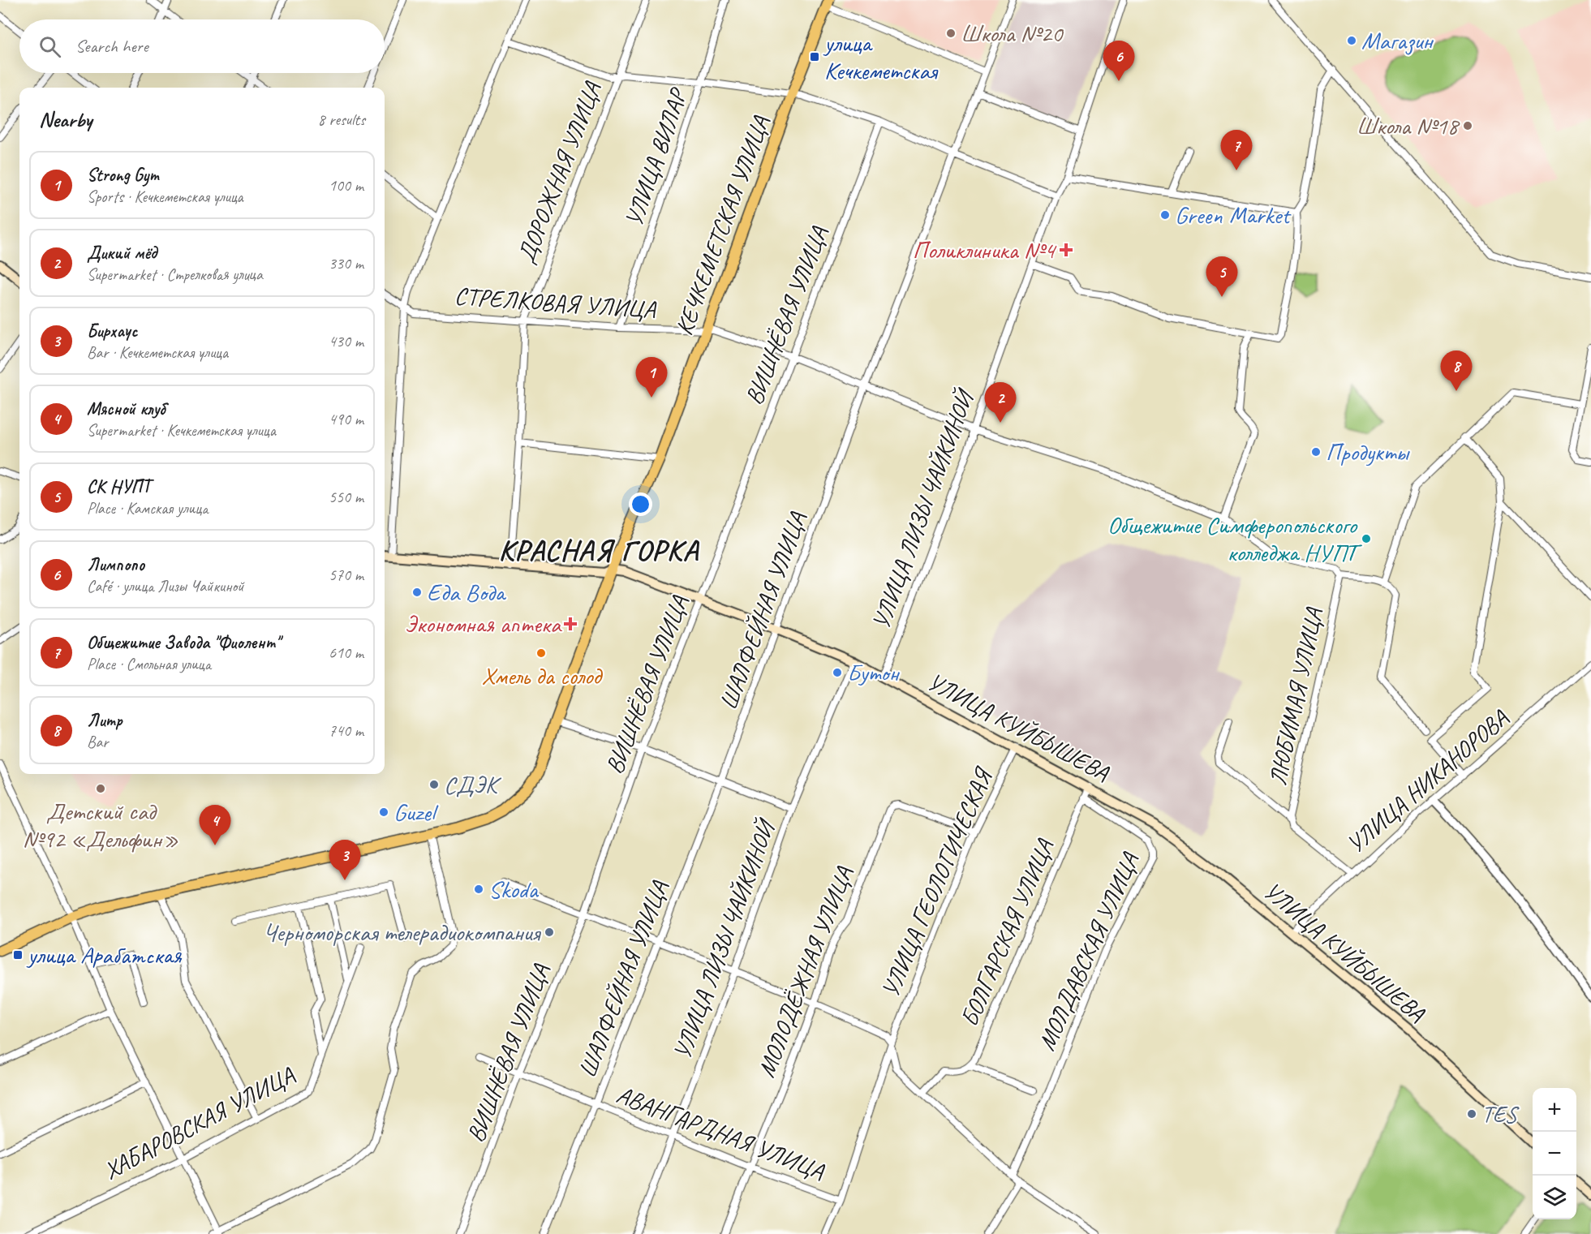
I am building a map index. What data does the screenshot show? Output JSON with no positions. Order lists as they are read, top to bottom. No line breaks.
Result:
{"streets":{"main road":["КЕЧКЕМЕТСКАЯ УЛИЦА","УЛИЦА КУЙБЫШЕВА"],"street":["УЛИЦА ВИЛАР","ДОРОЖНАЯ УЛИЦА","СТРЕЛКОВАЯ УЛИЦА","ВИШНЁВАЯ УЛИЦА","УЛИЦА ЛИЗЫ ЧАЙКИНОЙ","ШАЛФЕЙНАЯ УЛИЦА","ЛЮБИМАЯ УЛИЦА","УЛИЦА НИКАНОРОВА","УЛИЦА ГЕОЛОГИЧЕСКАЯ","БОЛГАРСКАЯ УЛИЦА","МОЛДАВСКАЯ УЛИЦА","МОЛОДЁЖНАЯ УЛИЦА","ХАБАРОВСКАЯ УЛИЦА","АВАНГАРДНАЯ УЛИЦА"]},"crossings":[["УЛИЦА ВИЛАР","СТРЕЛКОВАЯ УЛИЦА"],["ДОРОЖНАЯ УЛИЦА","СТРЕЛКОВАЯ УЛИЦА"],["ДОРОЖНАЯ УЛИЦА","УЛИЦА КУЙБЫШЕВА"],["КЕЧКЕМЕТСКАЯ УЛИЦА","СТРЕЛКОВАЯ УЛИЦА"],["КЕЧКЕМЕТСКАЯ УЛИЦА","УЛИЦА КУЙБЫШЕВА"],["СТРЕЛКОВАЯ УЛИЦА","ВИШНЁВАЯ УЛИЦА"],["СТРЕЛКОВАЯ УЛИЦА","УЛИЦА ЛИЗЫ ЧАЙКИНОЙ"],["СТРЕЛКОВАЯ УЛИЦА","ШАЛФЕЙНАЯ УЛИЦА"],["СТРЕЛКОВАЯ УЛИЦА","ЛЮБИМАЯ УЛИЦА"],["ВИШНЁВАЯ УЛИЦА","УЛИЦА КУЙБЫШЕВА"],["ВИШНЁВАЯ УЛИЦА","АВАНГАРДНАЯ УЛИЦА"],["УЛИЦА ЛИЗЫ ЧАЙКИНОЙ","УЛИЦА КУЙБЫШЕВА"],["УЛИЦА ЛИЗЫ ЧАЙКИНОЙ","АВАНГАРДНАЯ УЛИЦА"],["ШАЛФЕЙНАЯ УЛИЦА","УЛИЦА КУЙБЫШЕВА"],["ШАЛФЕЙНАЯ УЛИЦА","АВАНГАРДНАЯ УЛИЦА"],["УЛИЦА КУЙБЫШЕВА","УЛИЦА НИКАНОРОВА"],["УЛИЦА КУЙБЫШЕВА","УЛИЦА ГЕОЛОГИЧЕСКАЯ"],["УЛИЦА КУЙБЫШЕВА","БОЛГАРСКАЯ УЛИЦА"],["УЛИЦА ГЕОЛОГИЧЕСКАЯ","МОЛОДЁЖНАЯ УЛИЦА"],["УЛИЦА ГЕОЛОГИЧЕСКАЯ","АВАНГАРДНАЯ УЛИЦА"],["БОЛГАРСКАЯ УЛИЦА","МОЛДАВСКАЯ УЛИЦА"],["МОЛОДЁЖНАЯ УЛИЦА","АВАНГАРДНАЯ УЛИЦА"]],"districts":["КРАСНАЯ ГОРКА"],"places":{"other":["Школа №20","Магазин","Школа №18","Green Market","Продукты","Общежитие Симферопольского колледжа НУПТ","Еда Вода","Хмель да солод","Бутон","СДЭК","Детский сад №92 «Дельфин»","Guzel","Skoda","Черноморская телерадиокомпания","TES"],"transit":["улица Кечкеметская","улица Арабатская"],"health":["Поликлиника №4","Экономная аптека"]},"page":{"search":"Search here","pins":["6","7","5","8","1","2","4","3"],"heading":["Nearby","8 results"],"list":[{"mark":"1","name":"Strong Gym","note":"Sports · Кечкеметская улица","value":"100 m"},{"mark":"2","name":"Дикий мёд","note":"Supermarket · Стрелковая улица","value":"330 m"},{"mark":"3","name":"Бирхаус","note":"Bar · Кечкеметская улица","value":"430 m"},{"mark":"4","name":"Мясной клуб","note":"Supermarket · Кечкеметская улица","value":"490 m"},{"mark":"5","name":"СК НУПТ","note":"Place · Камская улица","value":"550 m"},{"mark":"6","name":"Лимпопо","note":"Café · улица Лизы Чайкиной","value":"570 m"},{"mark":"7","name":"Общежитие Завода \"Фиолент\"","note":"Place · Смольная улица","value":"610 m"},{"mark":"8","name":"Литр","note":"Bar","value":"740 m"}],"map_buttons":["+","−"]}}
